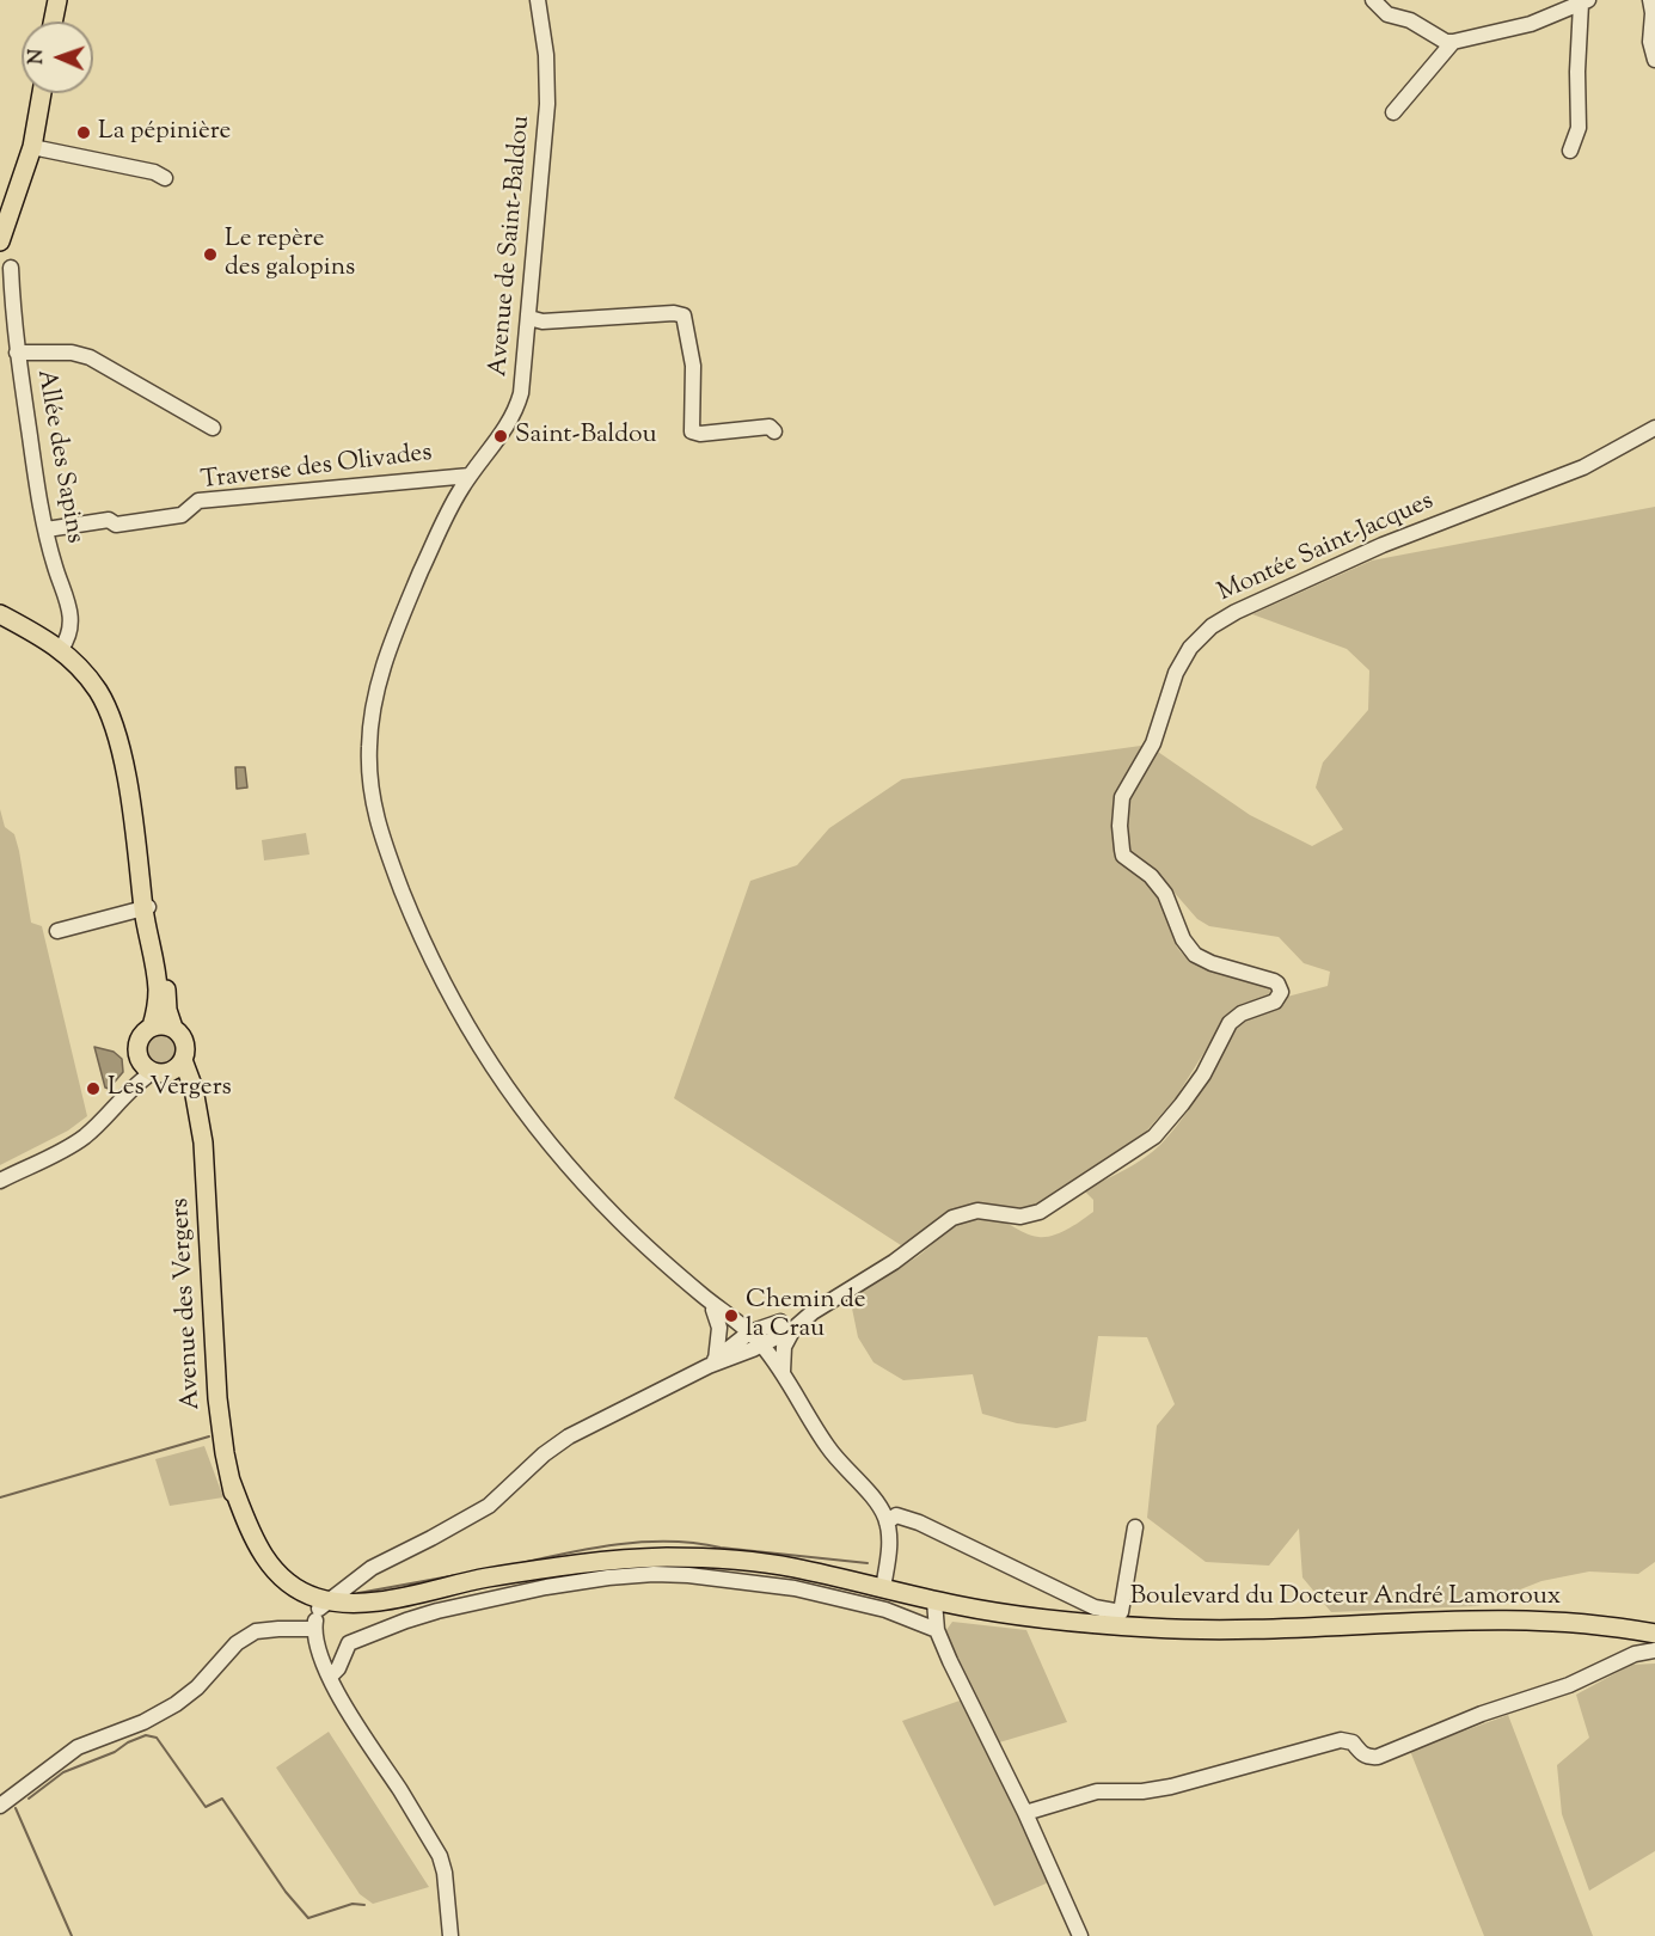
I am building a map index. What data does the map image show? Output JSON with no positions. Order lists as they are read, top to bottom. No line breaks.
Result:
{"streets":{"main road":["Avenue des Vergers","Boulevard du Docteur André Lamoroux"],"street":["Avenue de Saint-Baldou","Allée des Sapins","Traverse des Olivades","Montée Saint-Jacques"]},"crossings":[["Avenue de Saint-Baldou","Traverse des Olivades"],["Allée des Sapins","Traverse des Olivades"],["Avenue des Vergers","Boulevard du Docteur André Lamoroux"]],"places":["La pépinière","Le repère des galopins","Saint-Baldou","Les Vergers","Chemin de la Crau"],"north":"left"}
